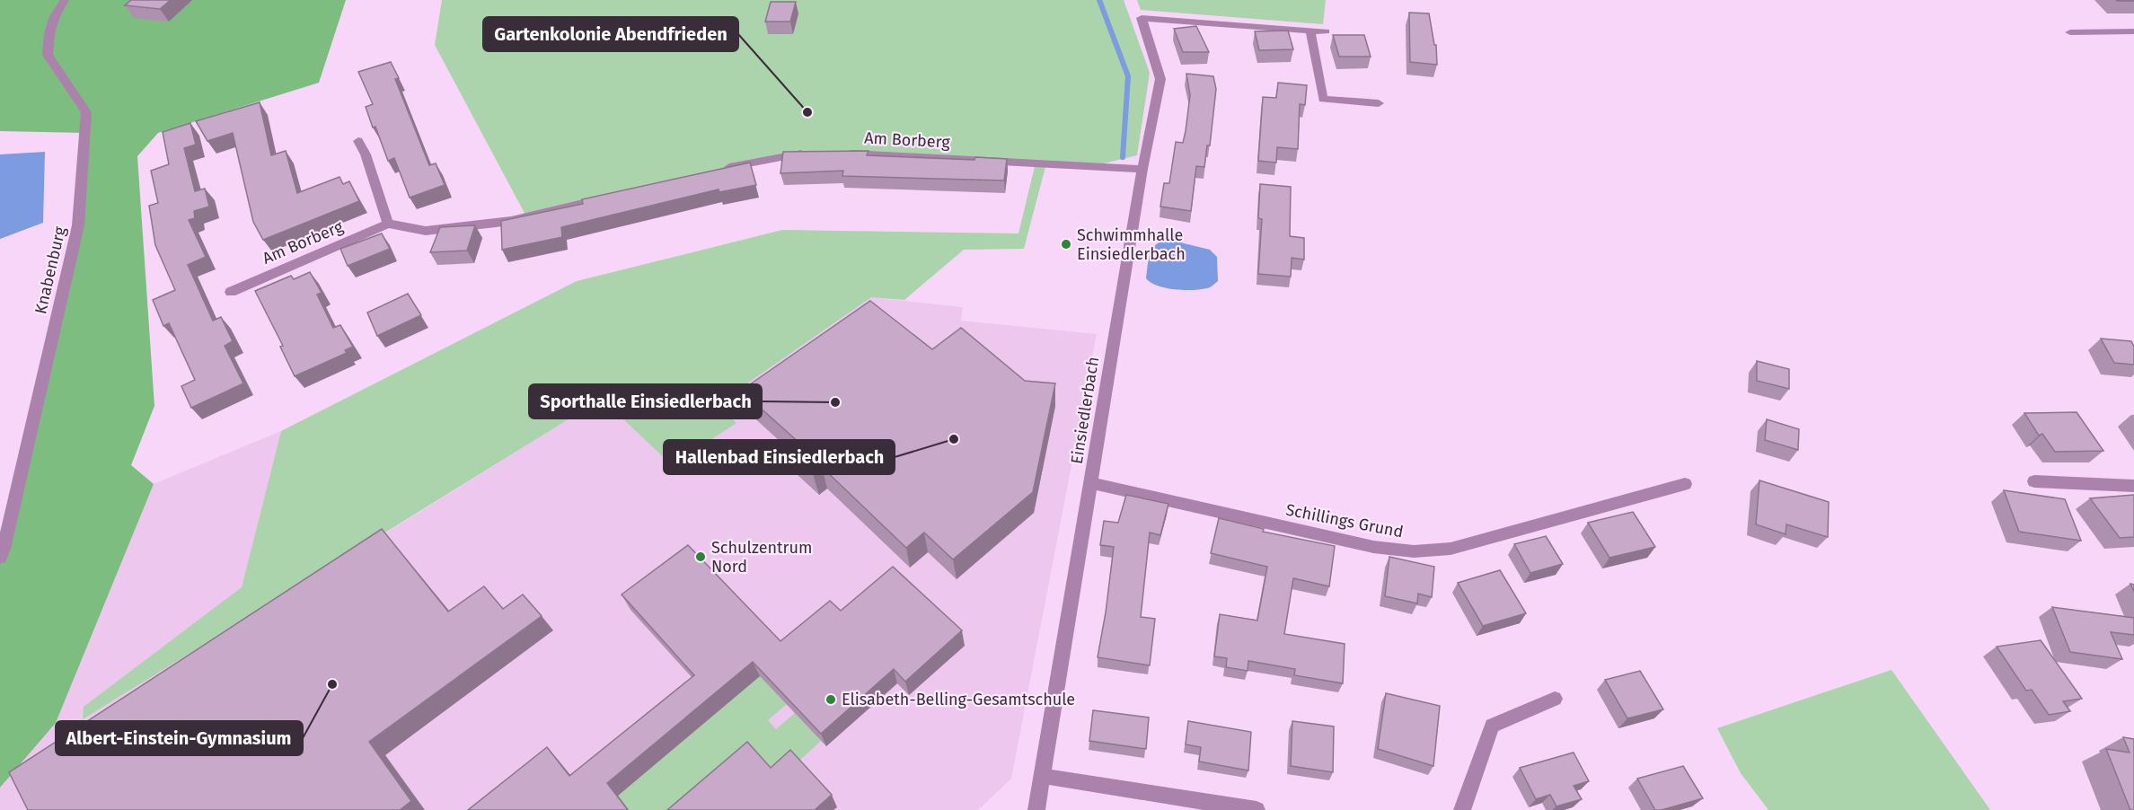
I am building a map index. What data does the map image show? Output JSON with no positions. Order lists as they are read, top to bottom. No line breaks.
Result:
{"streets":{"street":["Am Borberg","Knabenburg","Einsiedlerbach","Schillings Grund"]},"crossings":[["Am Borberg","Einsiedlerbach"],["Einsiedlerbach","Schillings Grund"]],"places":["Gartenkolonie Abendfrieden","Schwimmhalle Einsiedlerbach","Sporthalle Einsiedlerbach","Hallenbad Einsiedlerbach","Schulzentrum Nord","Albert-Einstein-Gymnasium","Elisabeth-Belling-Gesamtschule"]}
